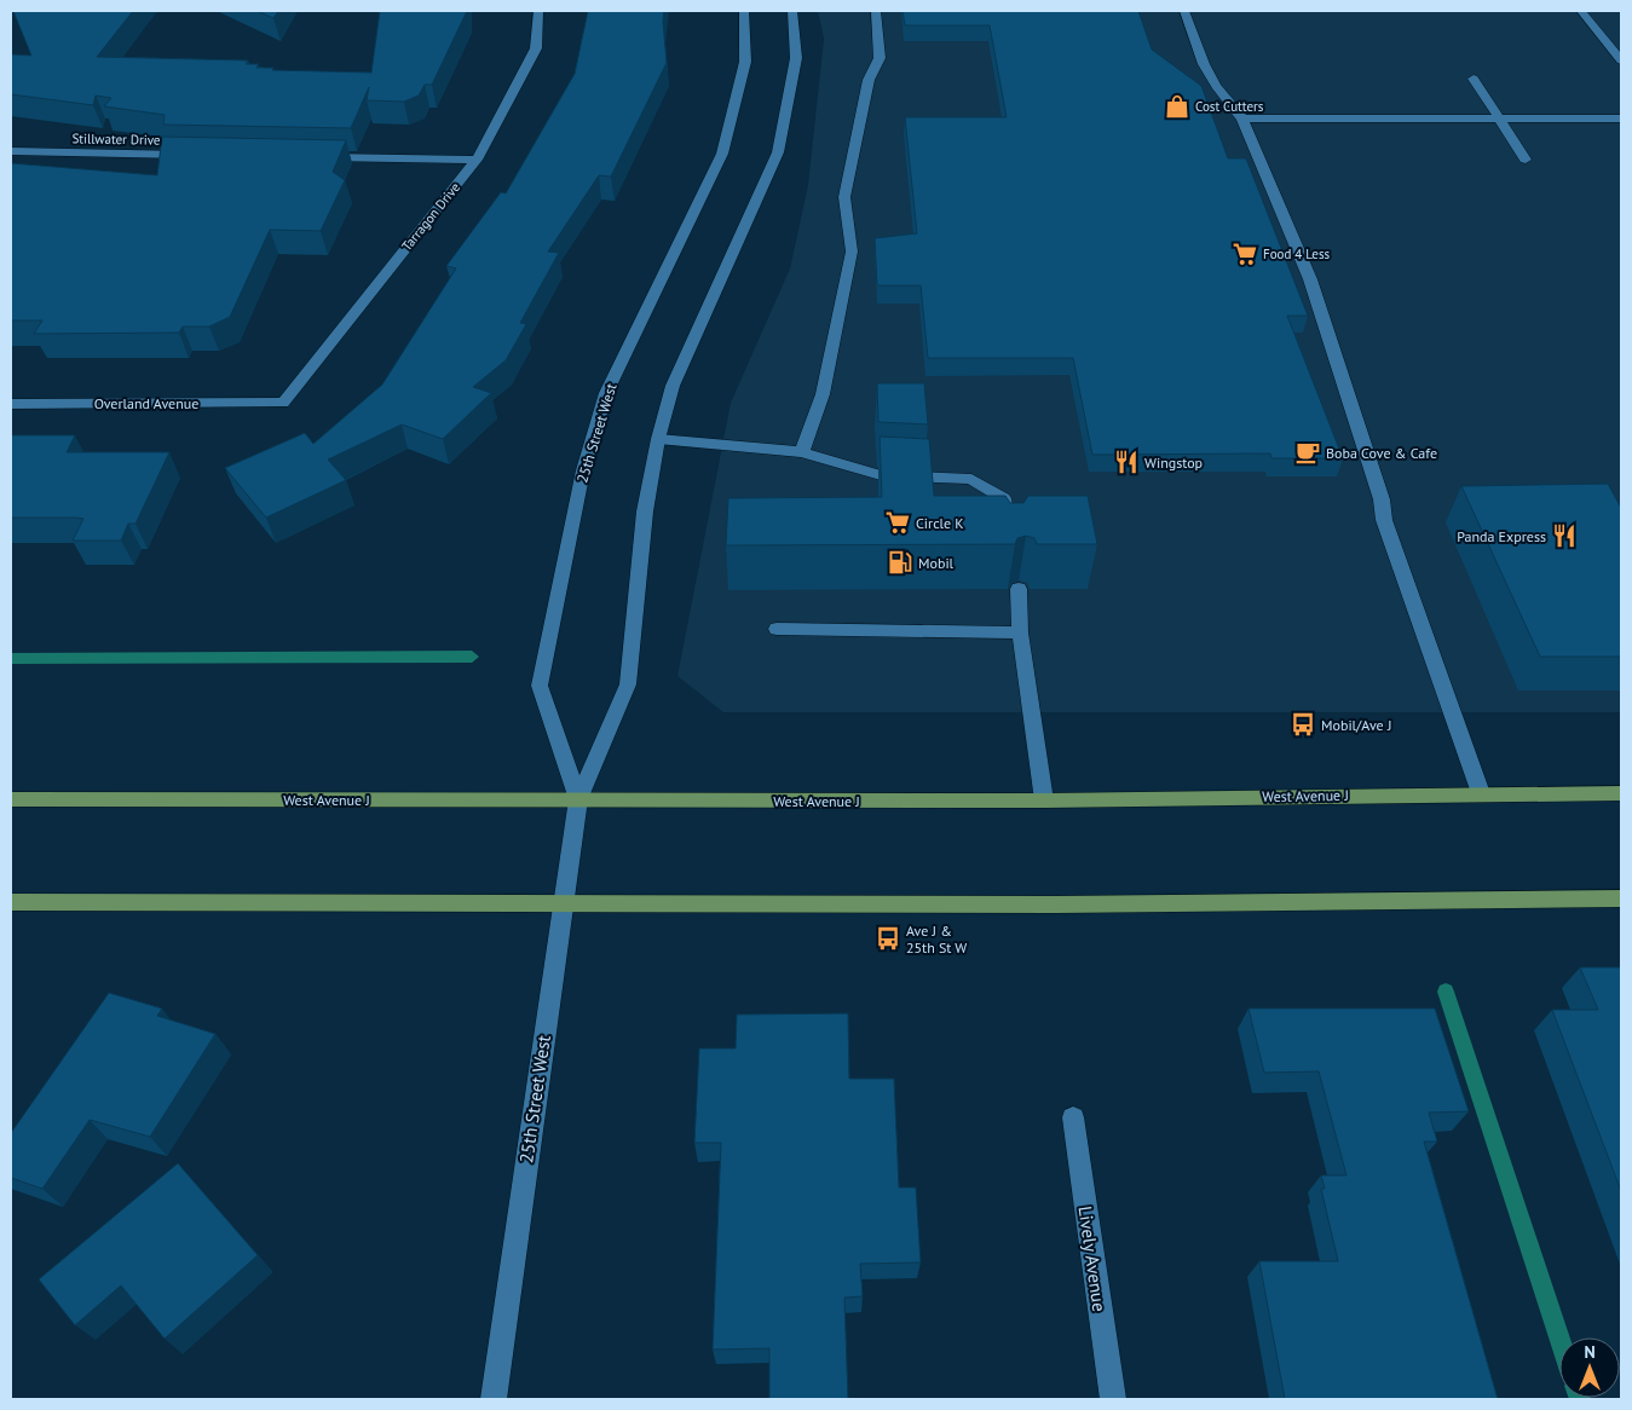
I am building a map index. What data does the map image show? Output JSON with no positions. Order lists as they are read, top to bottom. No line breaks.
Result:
{"streets":{"main road":["West Avenue J"],"street":["Stillwater Drive","Tarragon Drive","Overland Avenue","25th Street West","Lively Avenue"]},"crossings":[["Tarragon Drive","Overland Avenue"],["25th Street West","West Avenue J"]],"places":{"shop":["Cost Cutters"],"supermarket":["Food 4 Less","Circle K"],"cafe":["Boba Cove & Cafe"],"restaurant":["Wingstop","Panda Express"],"fuel station":["Mobil"],"bus stop":["Mobil/Ave J","Ave J & 25th St W"]},"north":"top"}
